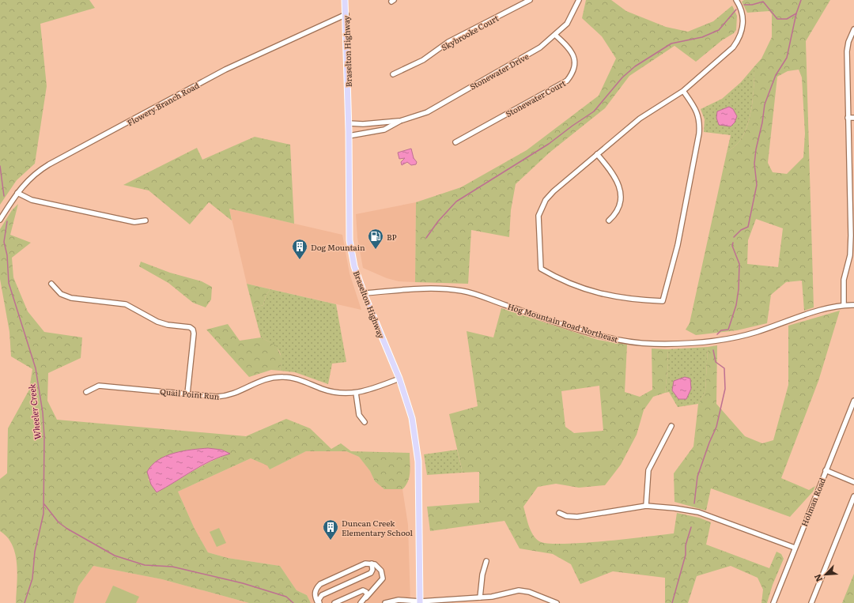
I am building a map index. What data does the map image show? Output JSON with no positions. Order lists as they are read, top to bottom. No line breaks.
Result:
{"streets":{"main road":["Braselton Highway"],"street":["Skybrooke Court","Stonewater Drive","Stonewater Court","Flowery Branch Road","Hog Mountain Road Northeast","Quail Point Run","Holman Road"]},"crossings":[["Braselton Highway","Stonewater Drive"],["Braselton Highway","Flowery Branch Road"],["Braselton Highway","Hog Mountain Road Northeast"],["Braselton Highway","Quail Point Run"],["Stonewater Drive","Stonewater Court"]],"water":["Wheeler Creek"],"places":{"fuel station":["BP"],"building":["Dog Mountain","Duncan Creek Elementary School"]},"north":"bottom left"}
